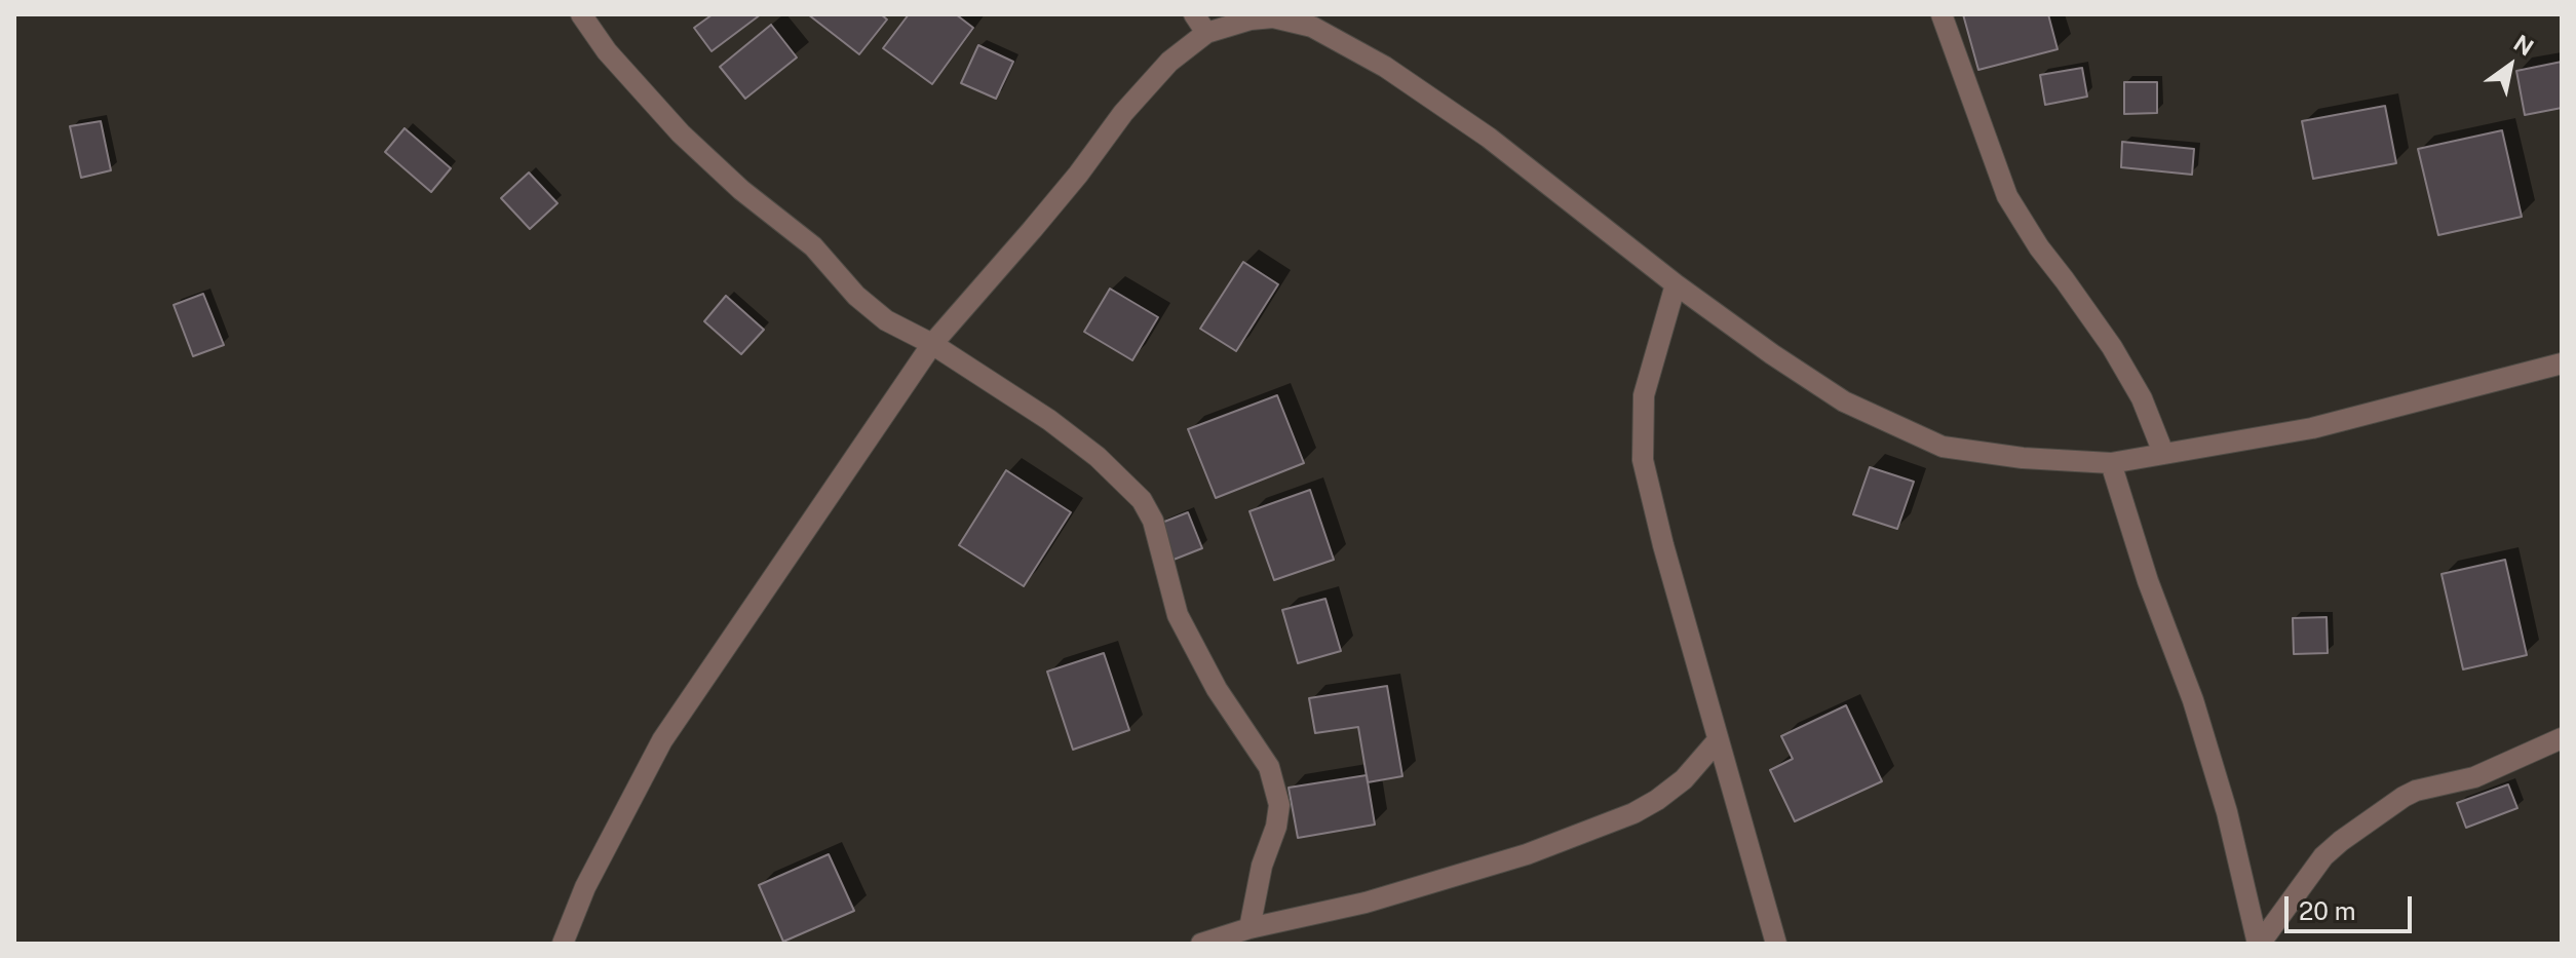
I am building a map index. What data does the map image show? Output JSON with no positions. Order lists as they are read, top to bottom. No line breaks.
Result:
{"scale_bar":"20 m","north":"top right"}
